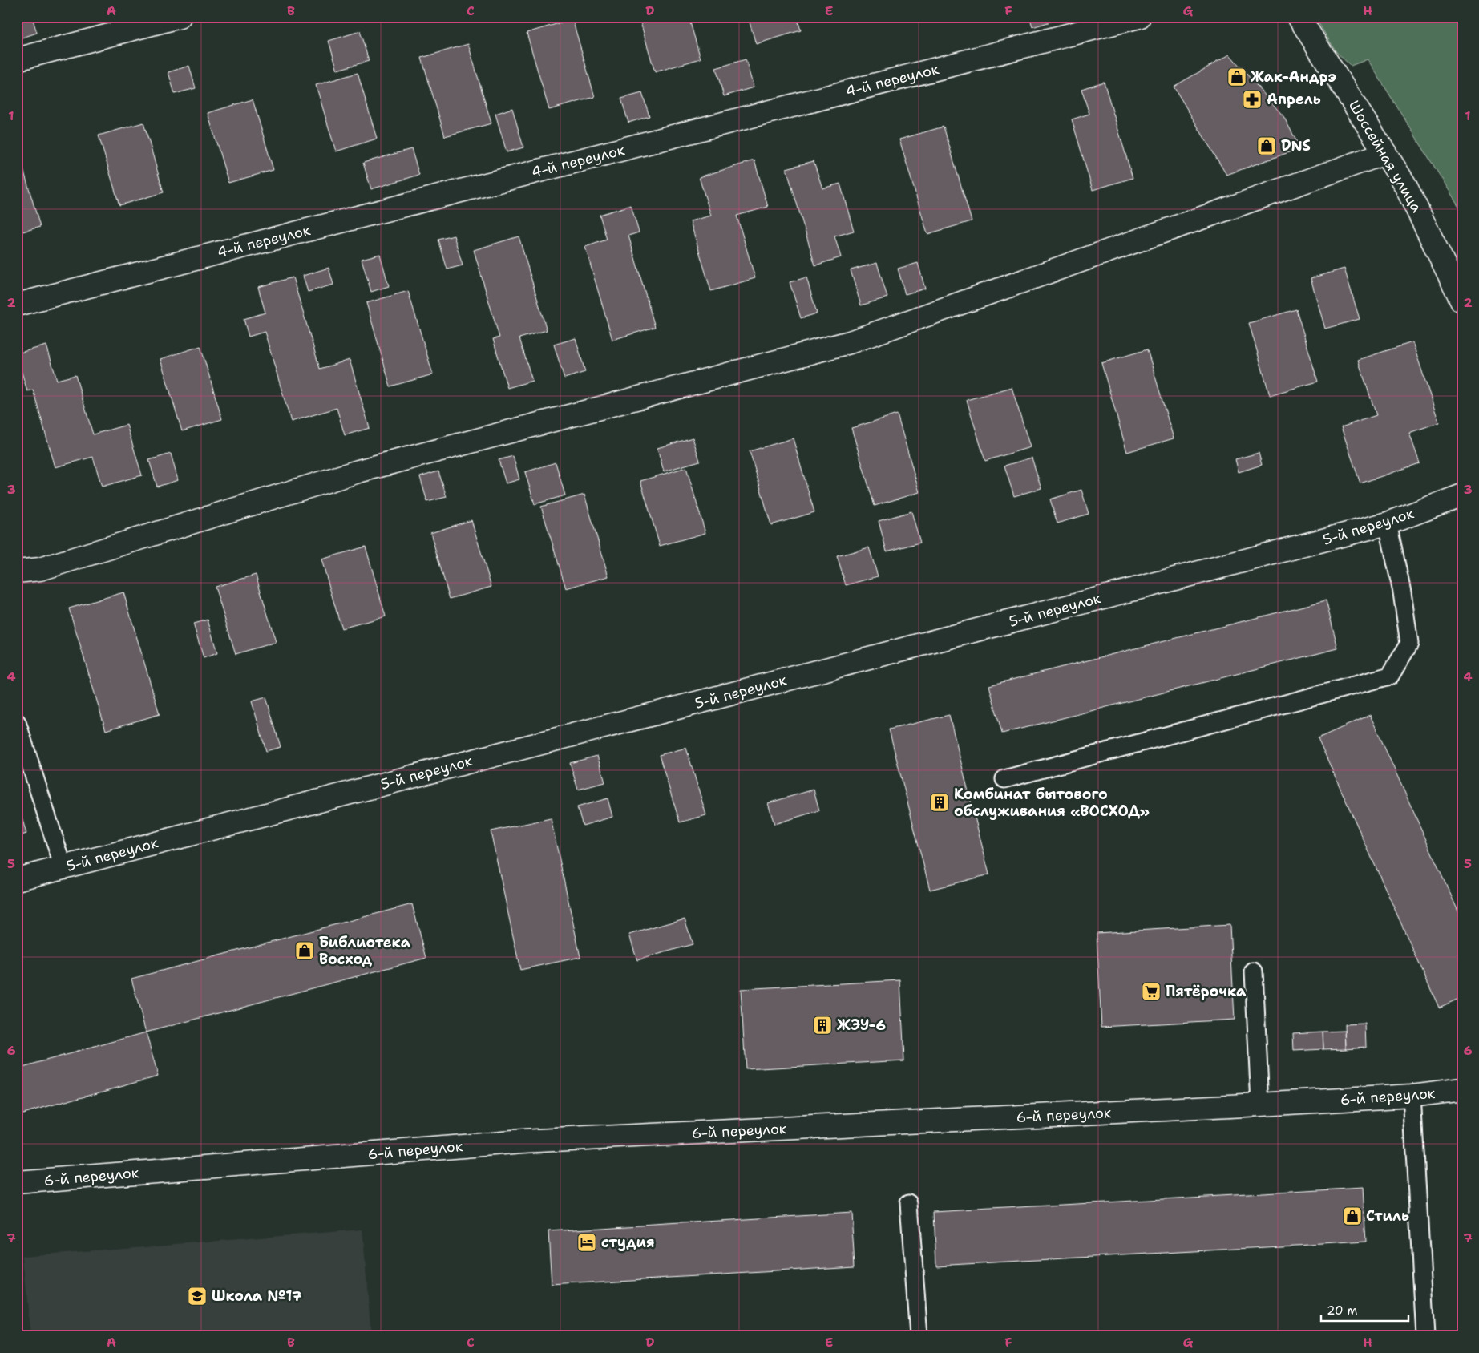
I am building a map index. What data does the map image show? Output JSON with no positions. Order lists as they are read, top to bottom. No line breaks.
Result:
{"streets":{"street":["4-й переулок","Шоссейная улица","5-й переулок","6-й переулок"]},"places":{"shop":["Жак-Андрэ","DNS","Библиотека Восход","Стиль"],"pharmacy":["Апрель"],"building":["Комбинат бытового обслуживания «ВОСХОД»","ЖЭУ-6"],"supermarket":["Пятёрочка"],"hotel":["студия"],"school or university":["Школа №17"]},"scale_bar":"20 m","grid":{"columns":["A","B","C","D","E","F","G","H"],"rows":["1","2","3","4","5","6","7"]}}
